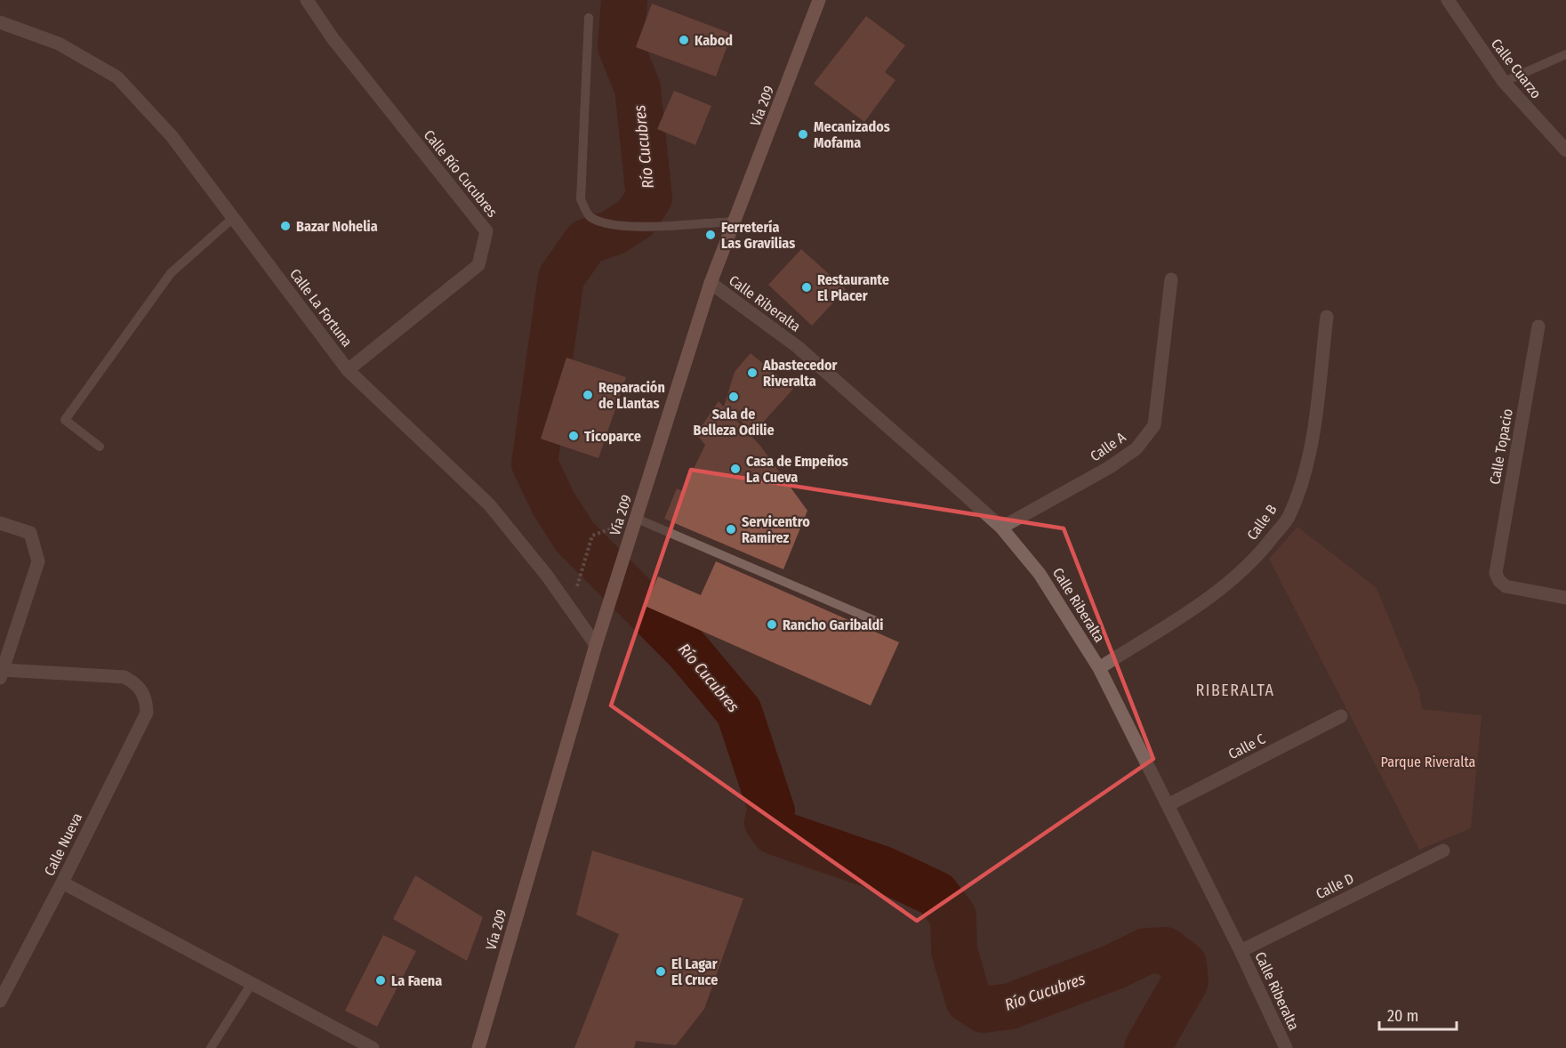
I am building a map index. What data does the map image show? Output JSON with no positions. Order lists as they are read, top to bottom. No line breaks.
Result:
{"streets":{"main road":["Vía 209"],"street":["Calle Cuarzo","Calle Río Cucubres","Calle Riberalta","Calle La Fortuna","Calle A","Calle Topacio","Calle B","Calle C","Calle Nueva","Calle D"]},"crossings":[["Vía 209","Calle Riberalta"],["Vía 209","Calle La Fortuna"],["Calle Río Cucubres","Calle La Fortuna"],["Calle Riberalta","Calle A"],["Calle Riberalta","Calle B"],["Calle Riberalta","Calle C"],["Calle Riberalta","Calle D"]],"districts":["RIBERALTA"],"water":["Río Cucubres"],"parks":["Parque Riveralta"],"places":["Kabod","Mecanizados Mofama","Bazar Nohelia","Ferretería Las Gravilias","Restaurante El Placer","Abastecedor Riveralta","Reparación de Llantas","Sala de Belleza Odilie","Ticoparce","Casa de Empeños La Cueva","Servicentro Ramirez","Rancho Garibaldi","El Lagar El Cruce","La Faena"],"scale_bar":"20 m"}
